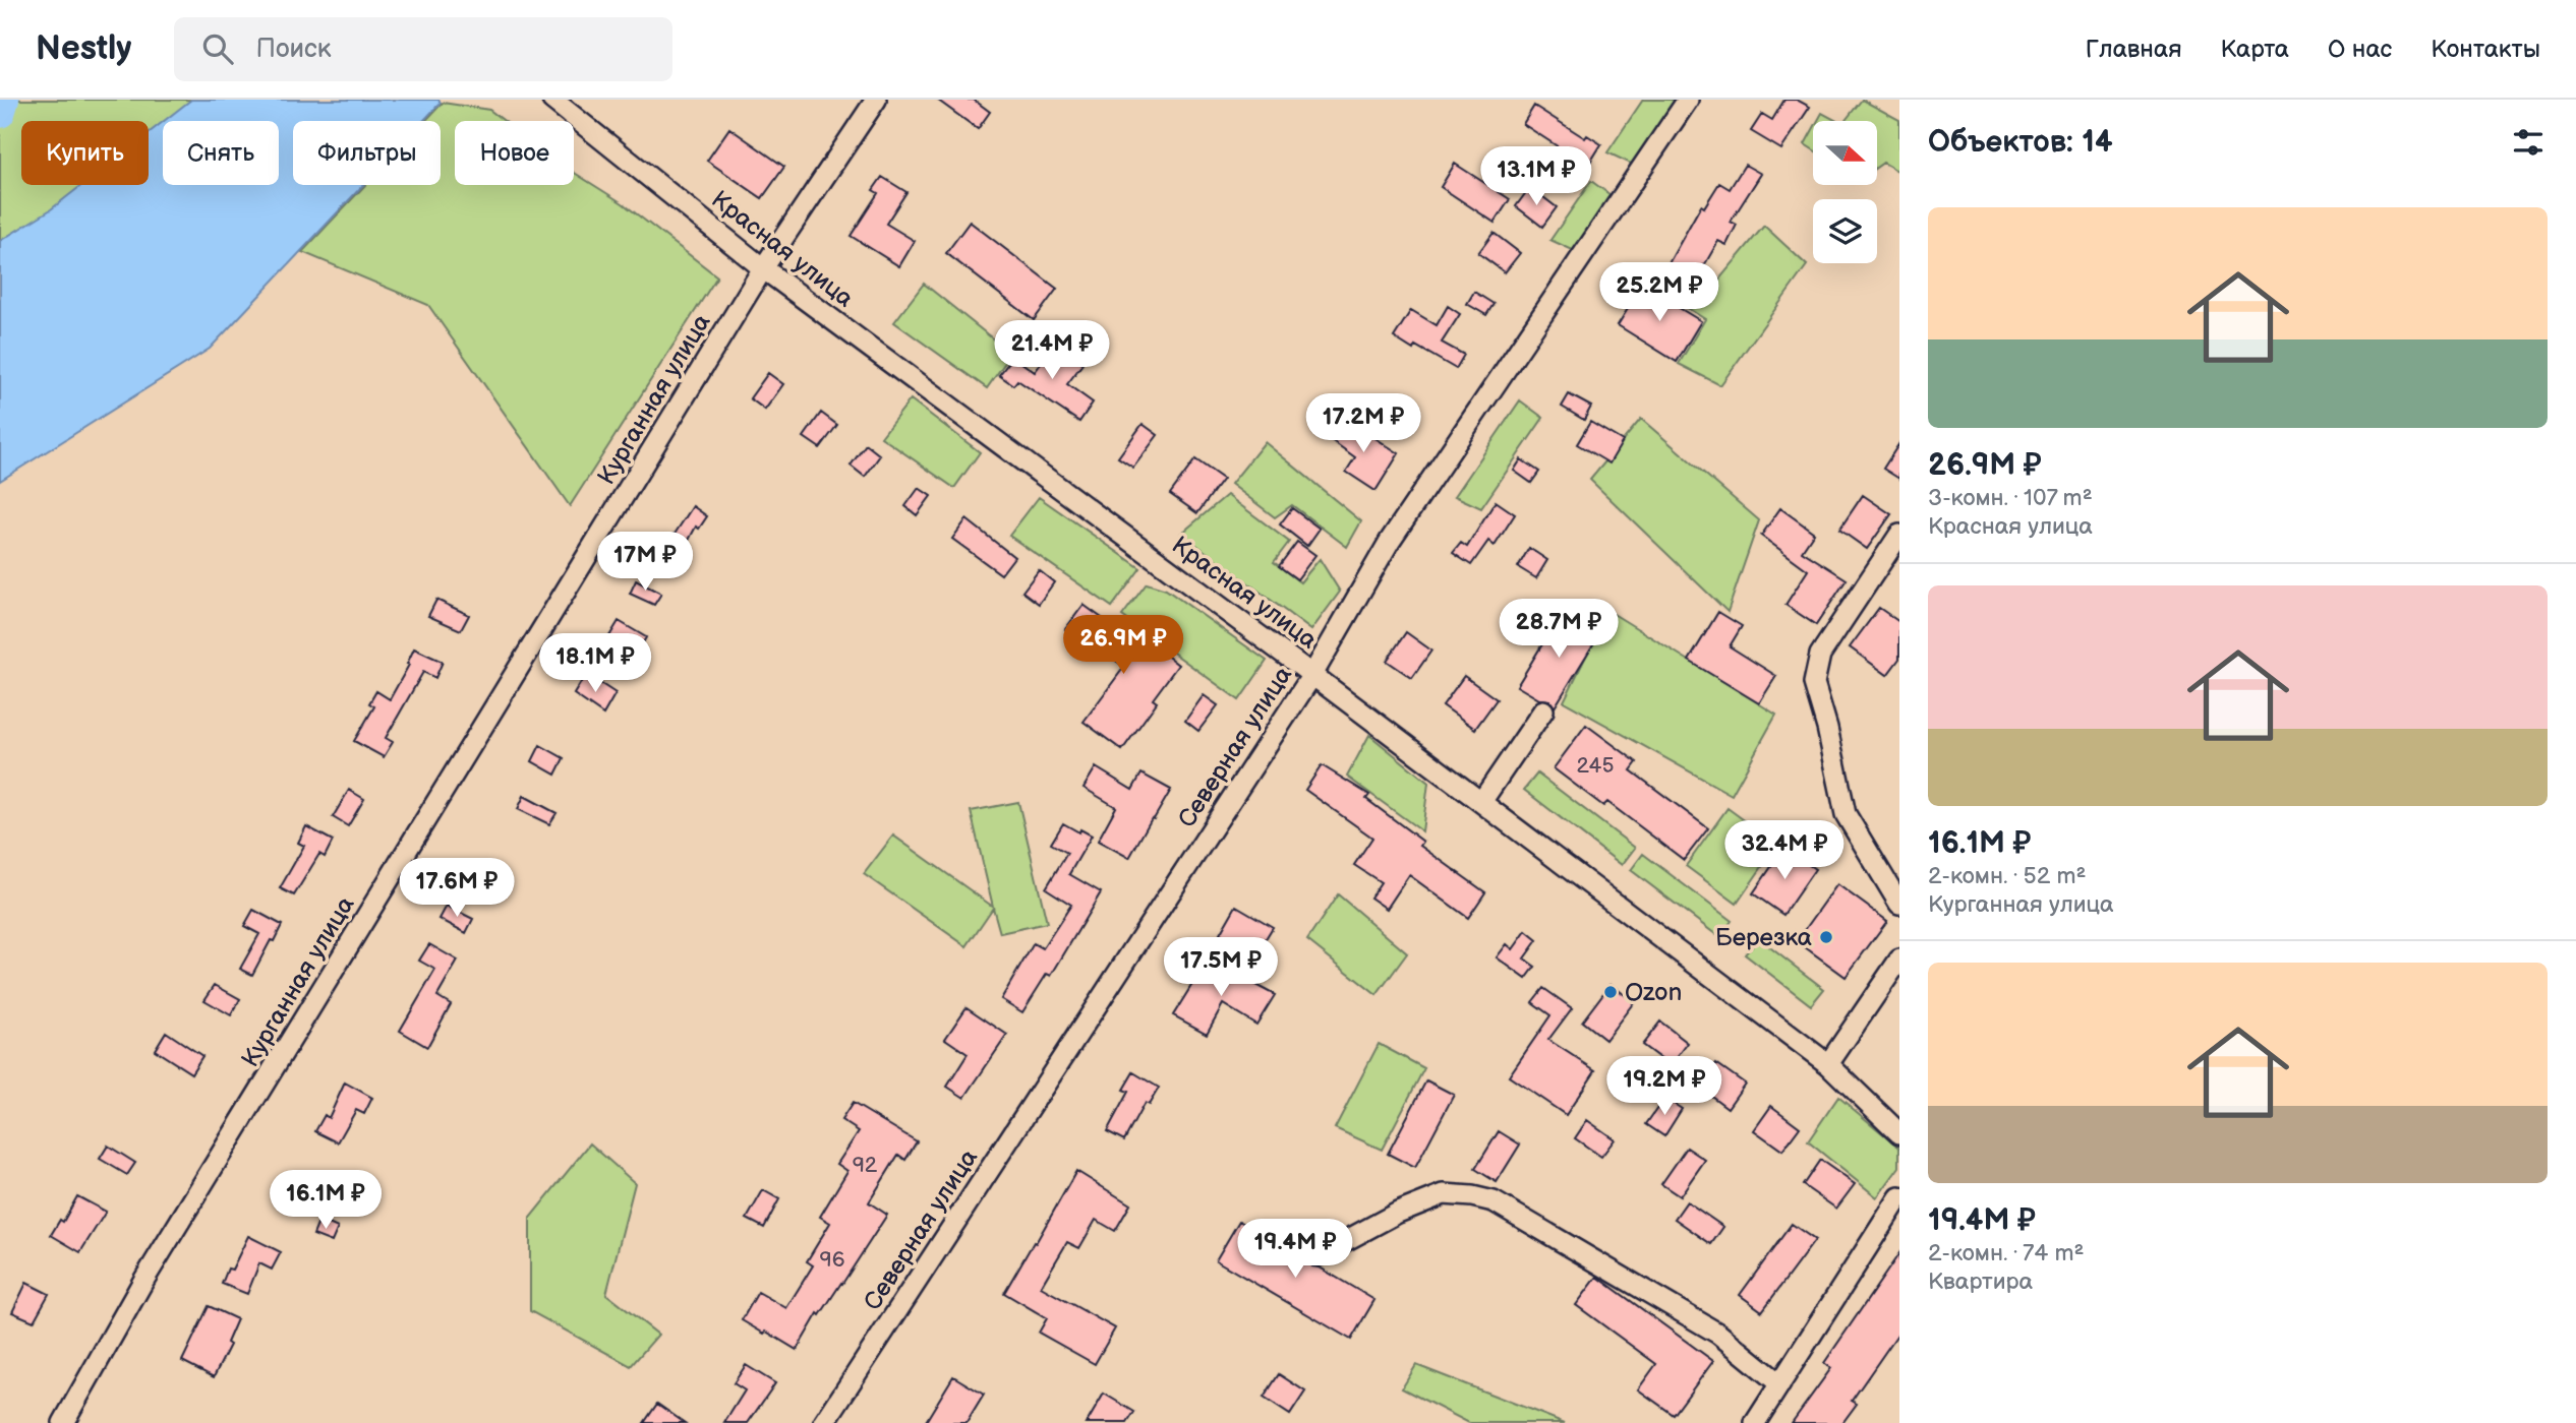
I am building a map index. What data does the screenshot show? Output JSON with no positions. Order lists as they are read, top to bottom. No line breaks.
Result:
{"streets":{"street":["Красная улица","Курганная улица","Северная улица"]},"crossings":[["Красная улица","Курганная улица"],["Красная улица","Северная улица"]],"places":["Березка","Ozon"],"house_numbers":["245","92","96"],"north":"right","page":{"header":"Nestly","search":"Поиск","nav":["Главная","Карта","О нас","Контакты"],"heading":"Объектов: 14","chip":["Купить","Снять","Фильтры","Новое"],"price":["13.1M ₽","25.2M ₽","21.4M ₽","17.2M ₽","17M ₽","28.7M ₽","26.9M ₽","18.1M ₽","32.4M ₽","17.6M ₽","17.5M ₽","19.2M ₽","16.1M ₽","19.4M ₽"],"list":[{"name":"26.9M ₽","note":"3-комн. · 107 m² · Красная улица"},{"name":"16.1M ₽","note":"2-комн. · 52 m² · Курганная улица"},{"name":"19.4M ₽","note":"2-комн. · 74 m² · Квартира"}]}}
